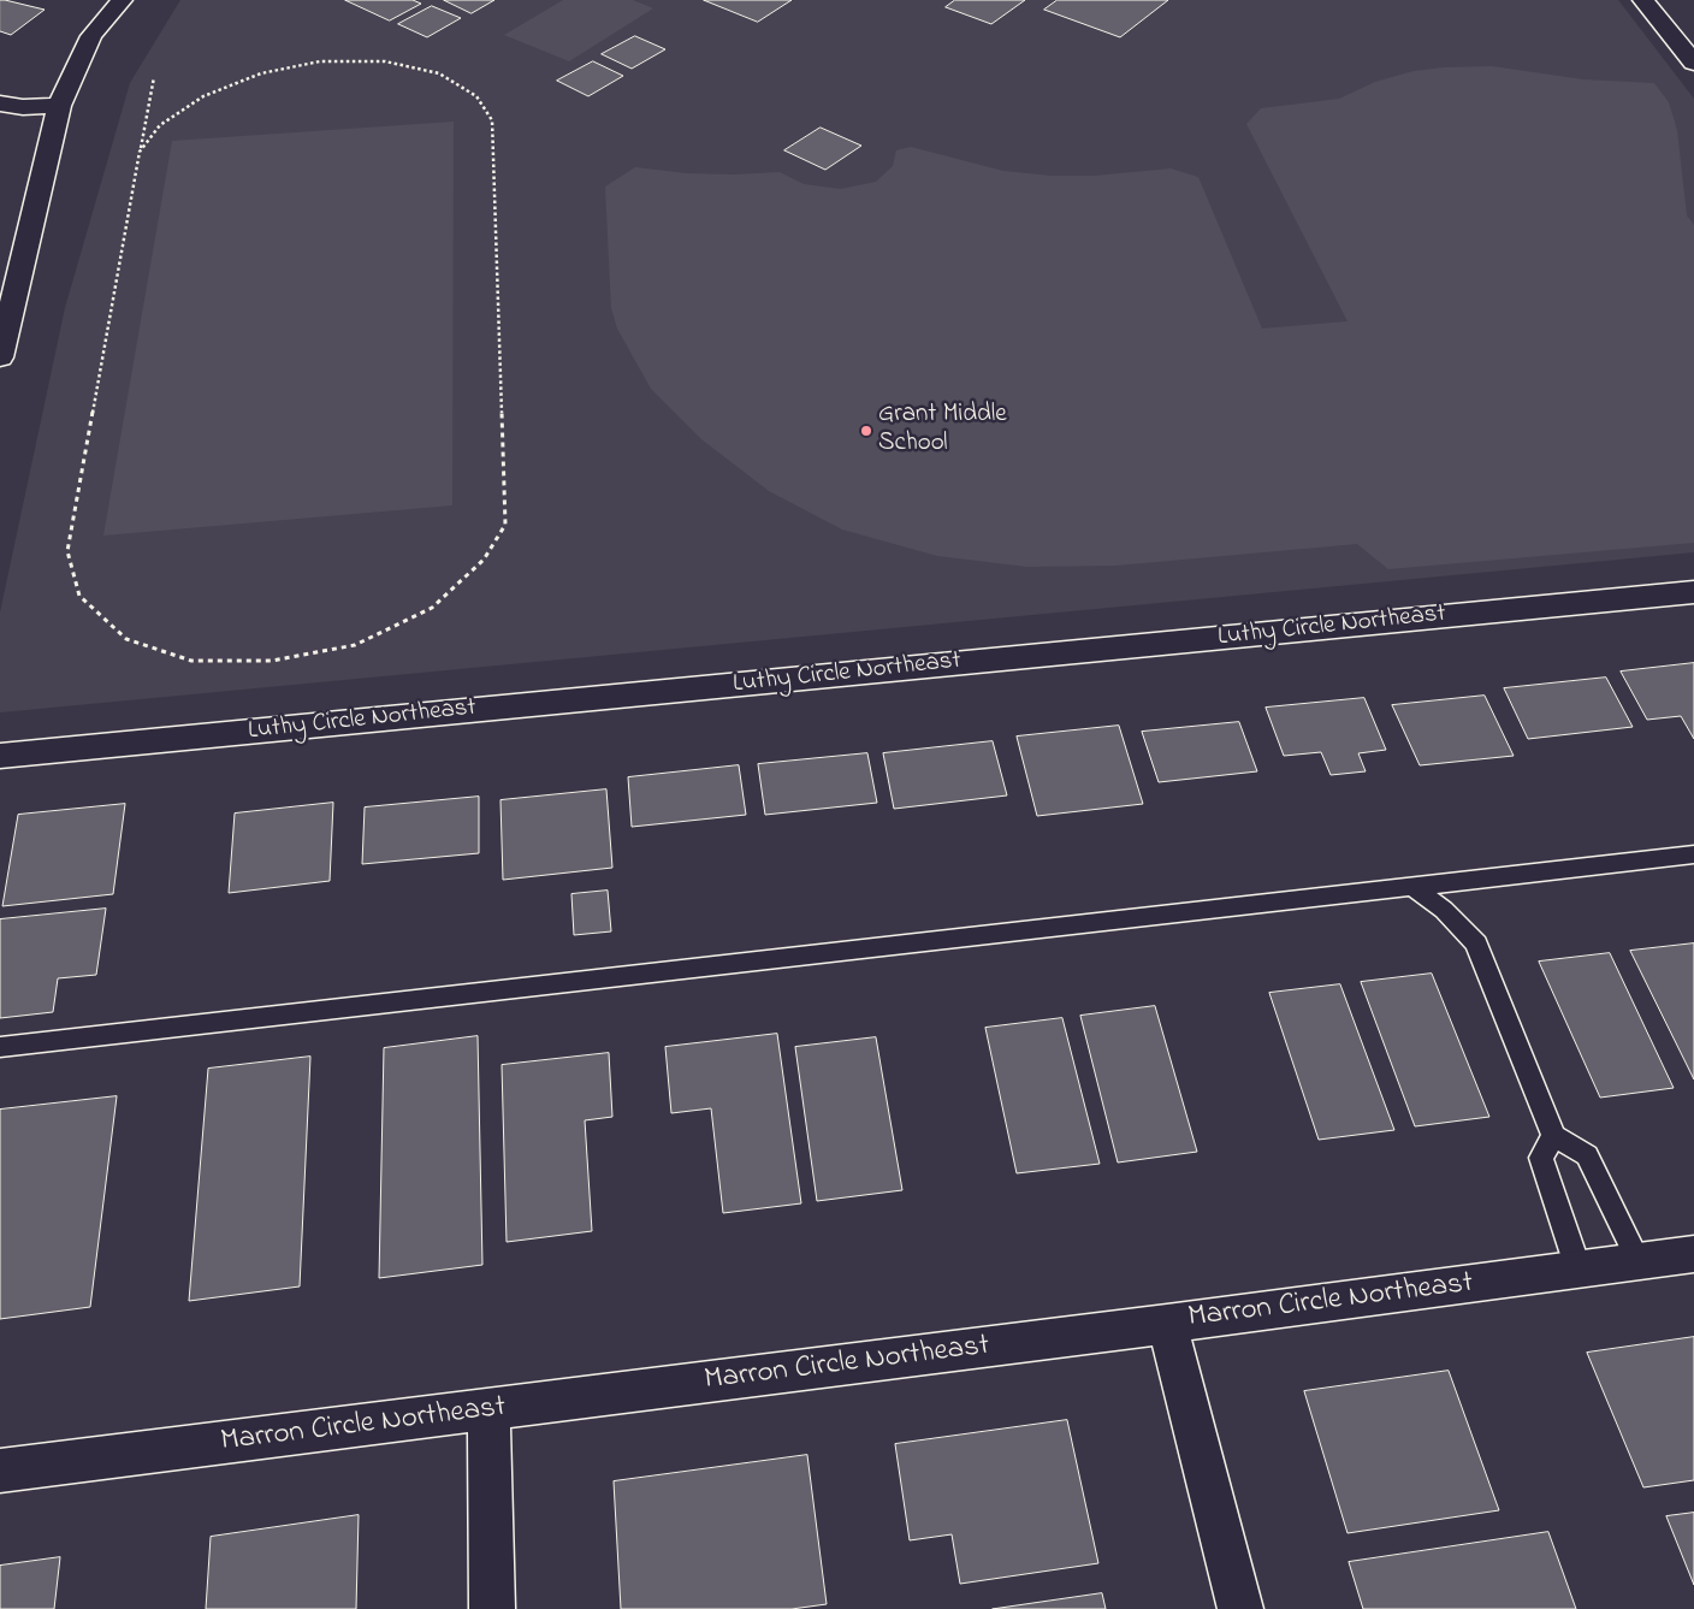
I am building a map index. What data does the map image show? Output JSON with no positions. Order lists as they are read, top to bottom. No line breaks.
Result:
{"streets":{"street":["Luthy Circle Northeast","Marron Circle Northeast"]},"places":["Grant Middle School"]}
